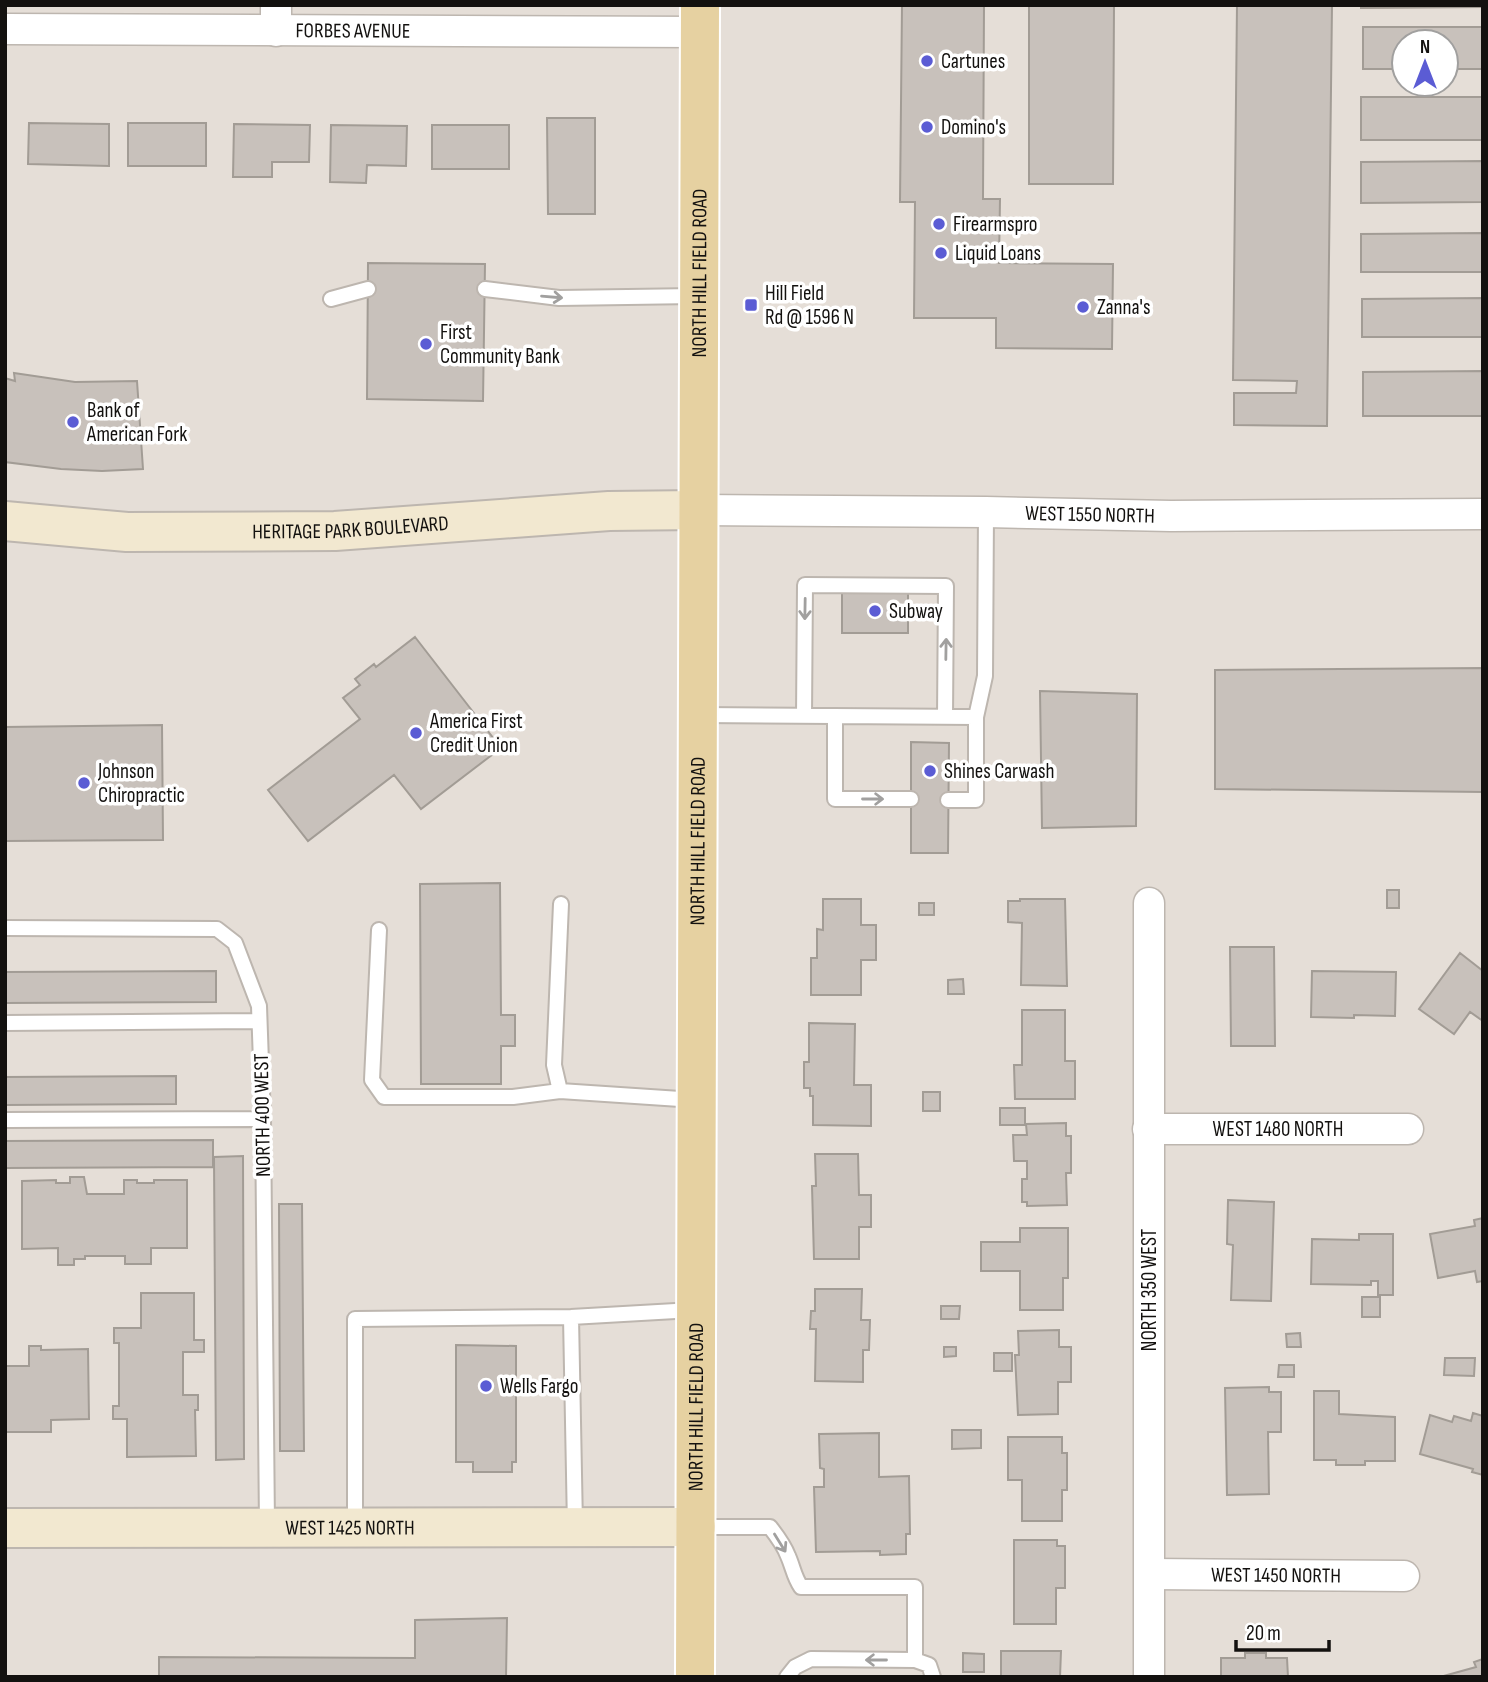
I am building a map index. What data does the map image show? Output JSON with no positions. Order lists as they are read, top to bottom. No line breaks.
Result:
{"streets":{"main road":["NORTH HILL FIELD ROAD"],"street":["FORBES AVENUE","WEST 1550 NORTH","HERITAGE PARK BOULEVARD","WEST 1480 NORTH","NORTH 350 WEST","WEST 1425 NORTH","WEST 1450 NORTH"],"lane":["NORTH 400 WEST"]},"crossings":[["FORBES AVENUE","NORTH HILL FIELD ROAD"],["NORTH HILL FIELD ROAD","WEST 1550 NORTH"],["NORTH HILL FIELD ROAD","HERITAGE PARK BOULEVARD"],["NORTH HILL FIELD ROAD","WEST 1425 NORTH"],["WEST 1550 NORTH","HERITAGE PARK BOULEVARD"],["NORTH 400 WEST","WEST 1425 NORTH"],["WEST 1480 NORTH","NORTH 350 WEST"],["NORTH 350 WEST","WEST 1450 NORTH"]],"places":{"other":["Cartunes","Domino's","Firearmspro","Liquid Loans","Zanna's","First Community Bank","Bank of American Fork","Subway","America First Credit Union","Shines Carwash","Johnson Chiropractic","Wells Fargo"],"transit":["Hill Field Rd @ 1596 N"]},"scale_bar":"20 m","north":"top"}
